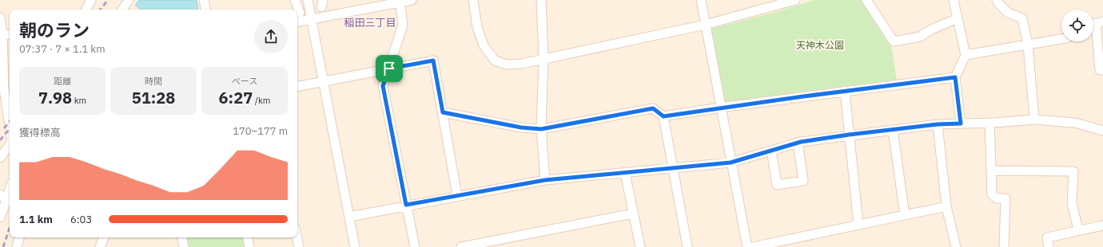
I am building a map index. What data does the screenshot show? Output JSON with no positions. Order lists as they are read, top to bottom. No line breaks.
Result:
{"districts":["稲田三丁目"],"parks":["天神木公園"],"page":{"heading":["朝のラン","07:37 · 7 × 1.1 km"],"stats":[["距離","7.98 km"],["時間","51:28"],["ペース","6:27 /km"]],"chart":["獲得標高","170–177 m"],"list":[{"name":"1.1 km","note":"6:03"}]}}
